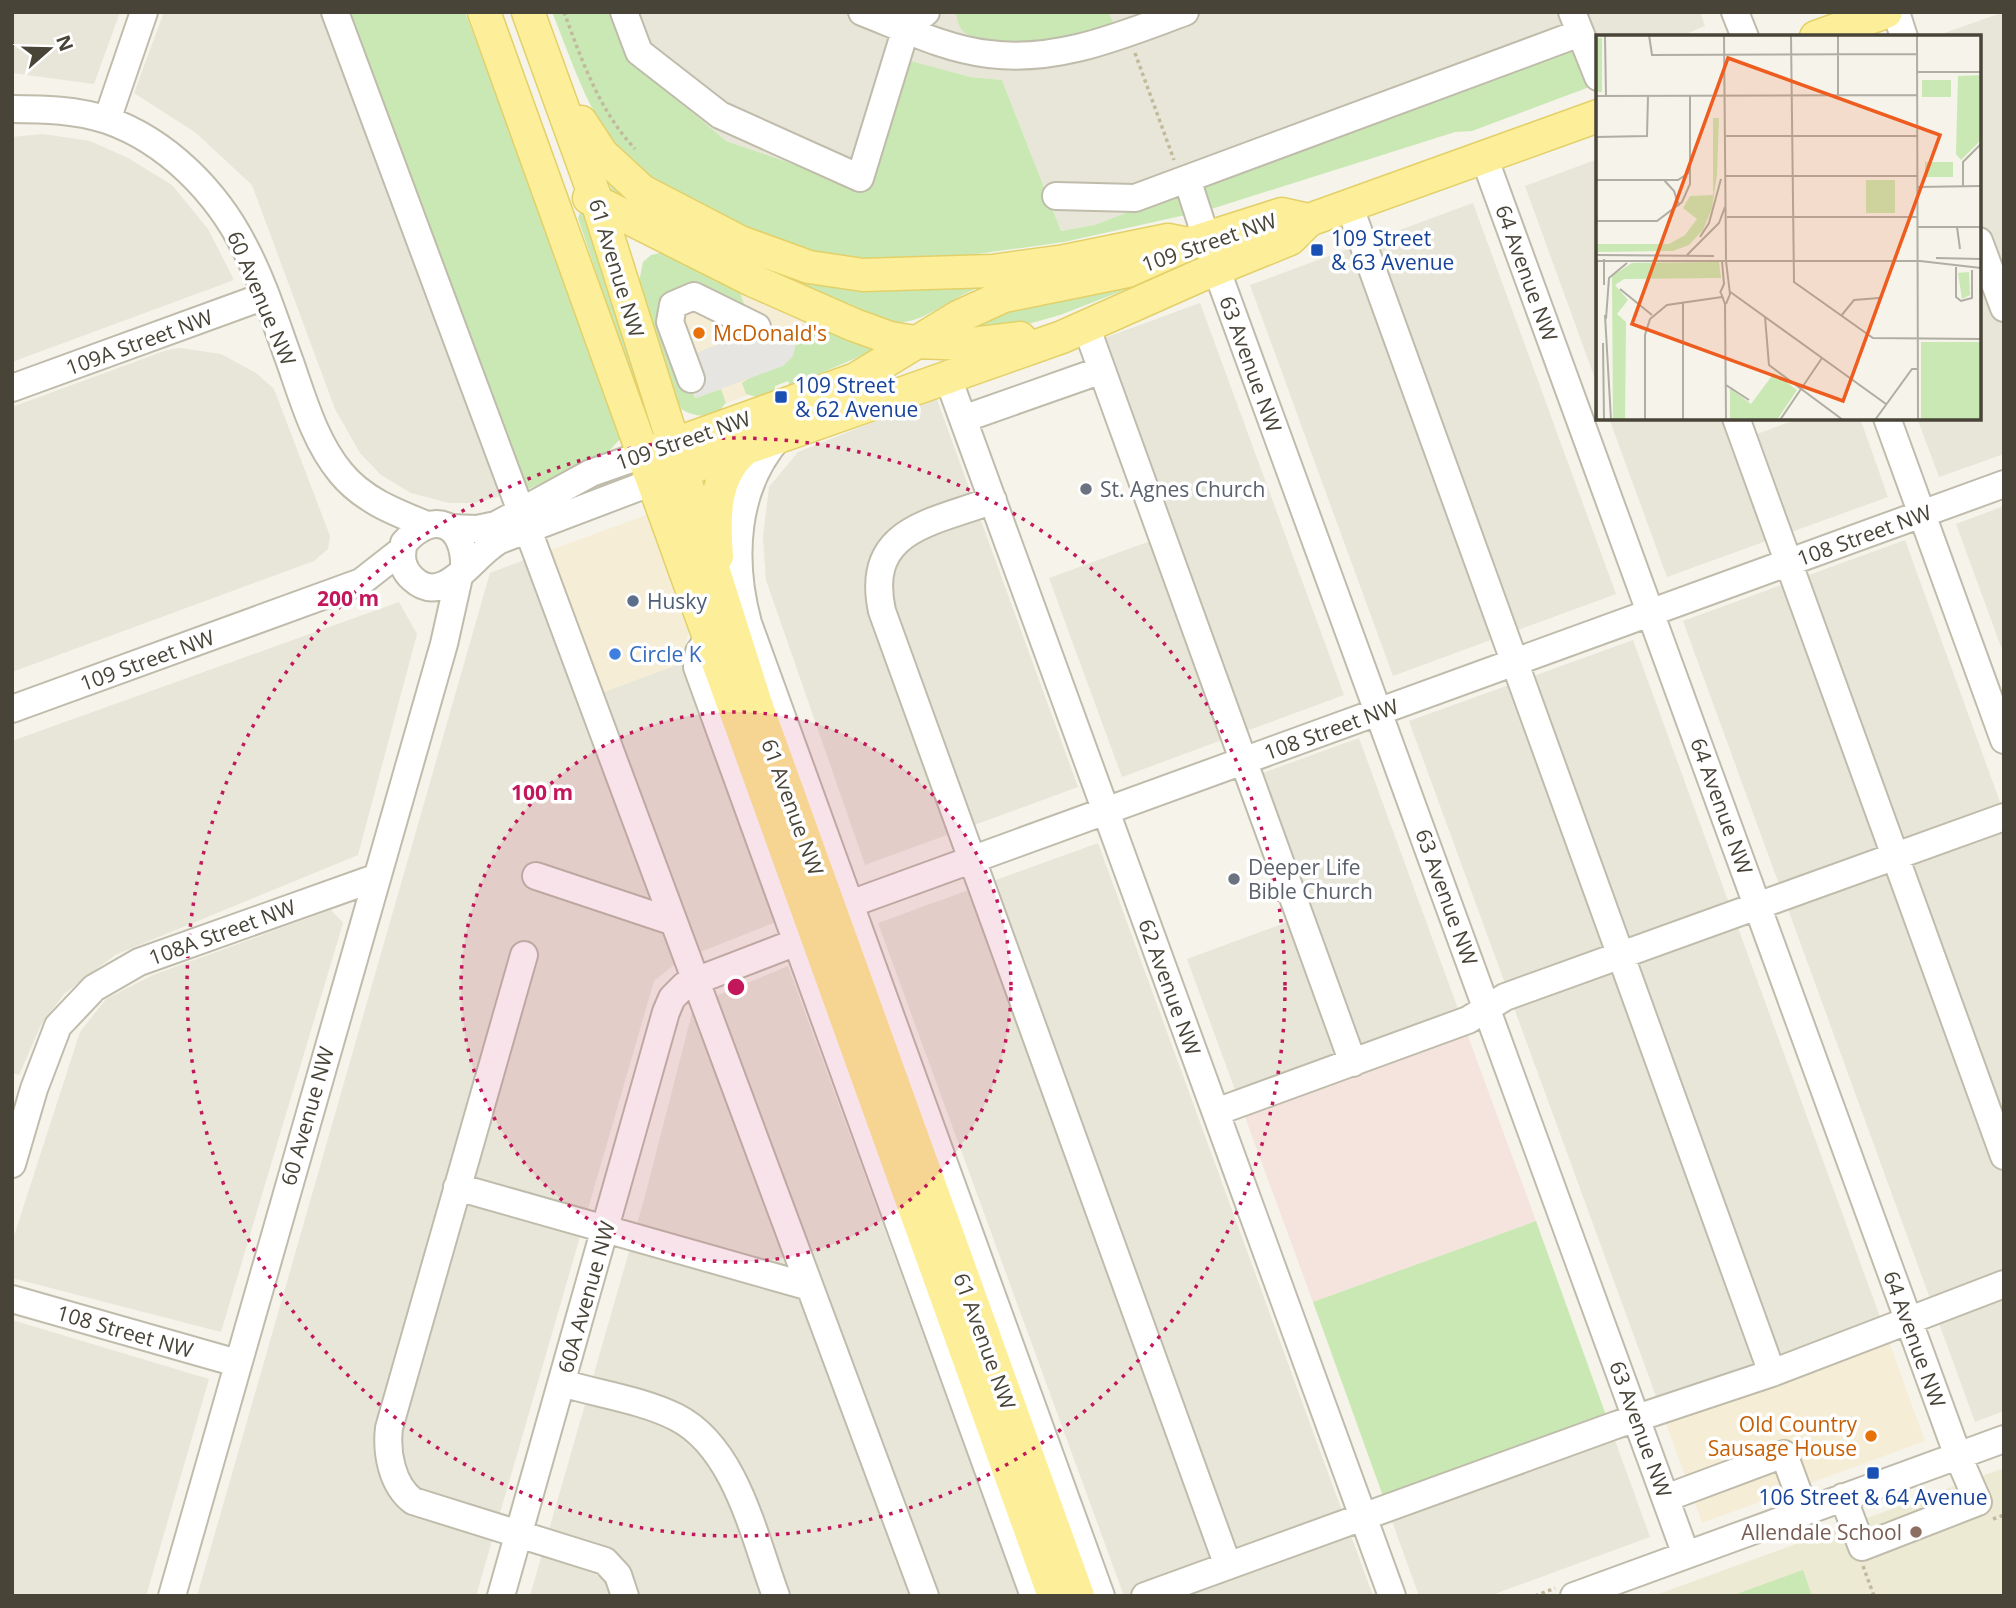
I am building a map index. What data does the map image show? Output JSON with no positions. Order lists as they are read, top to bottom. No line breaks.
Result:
{"streets":{"main road":["109 Street NW","61 Avenue NW"],"street":["64 Avenue NW","60 Avenue NW","109A Street NW","63 Avenue NW","108 Street NW","108A Street NW","62 Avenue NW","60A Avenue NW"]},"crossings":[["109 Street NW","61 Avenue NW"],["109 Street NW","64 Avenue NW"],["109 Street NW","60 Avenue NW"],["109 Street NW","63 Avenue NW"],["109 Street NW","62 Avenue NW"],["61 Avenue NW","108 Street NW"],["64 Avenue NW","108 Street NW"],["60 Avenue NW","109A Street NW"],["60 Avenue NW","108 Street NW"],["60 Avenue NW","108A Street NW"],["63 Avenue NW","108 Street NW"],["108 Street NW","62 Avenue NW"],["108 Street NW","60A Avenue NW"]],"places":{"transit":["109 Street & 63 Avenue","109 Street & 62 Avenue","106 Street & 64 Avenue"],"other":["McDonald's","St. Agnes Church","Husky","Circle K","Deeper Life Bible Church","Old Country Sausage House","Allendale School"]},"north":"right","rings":["200 m","100 m"]}
